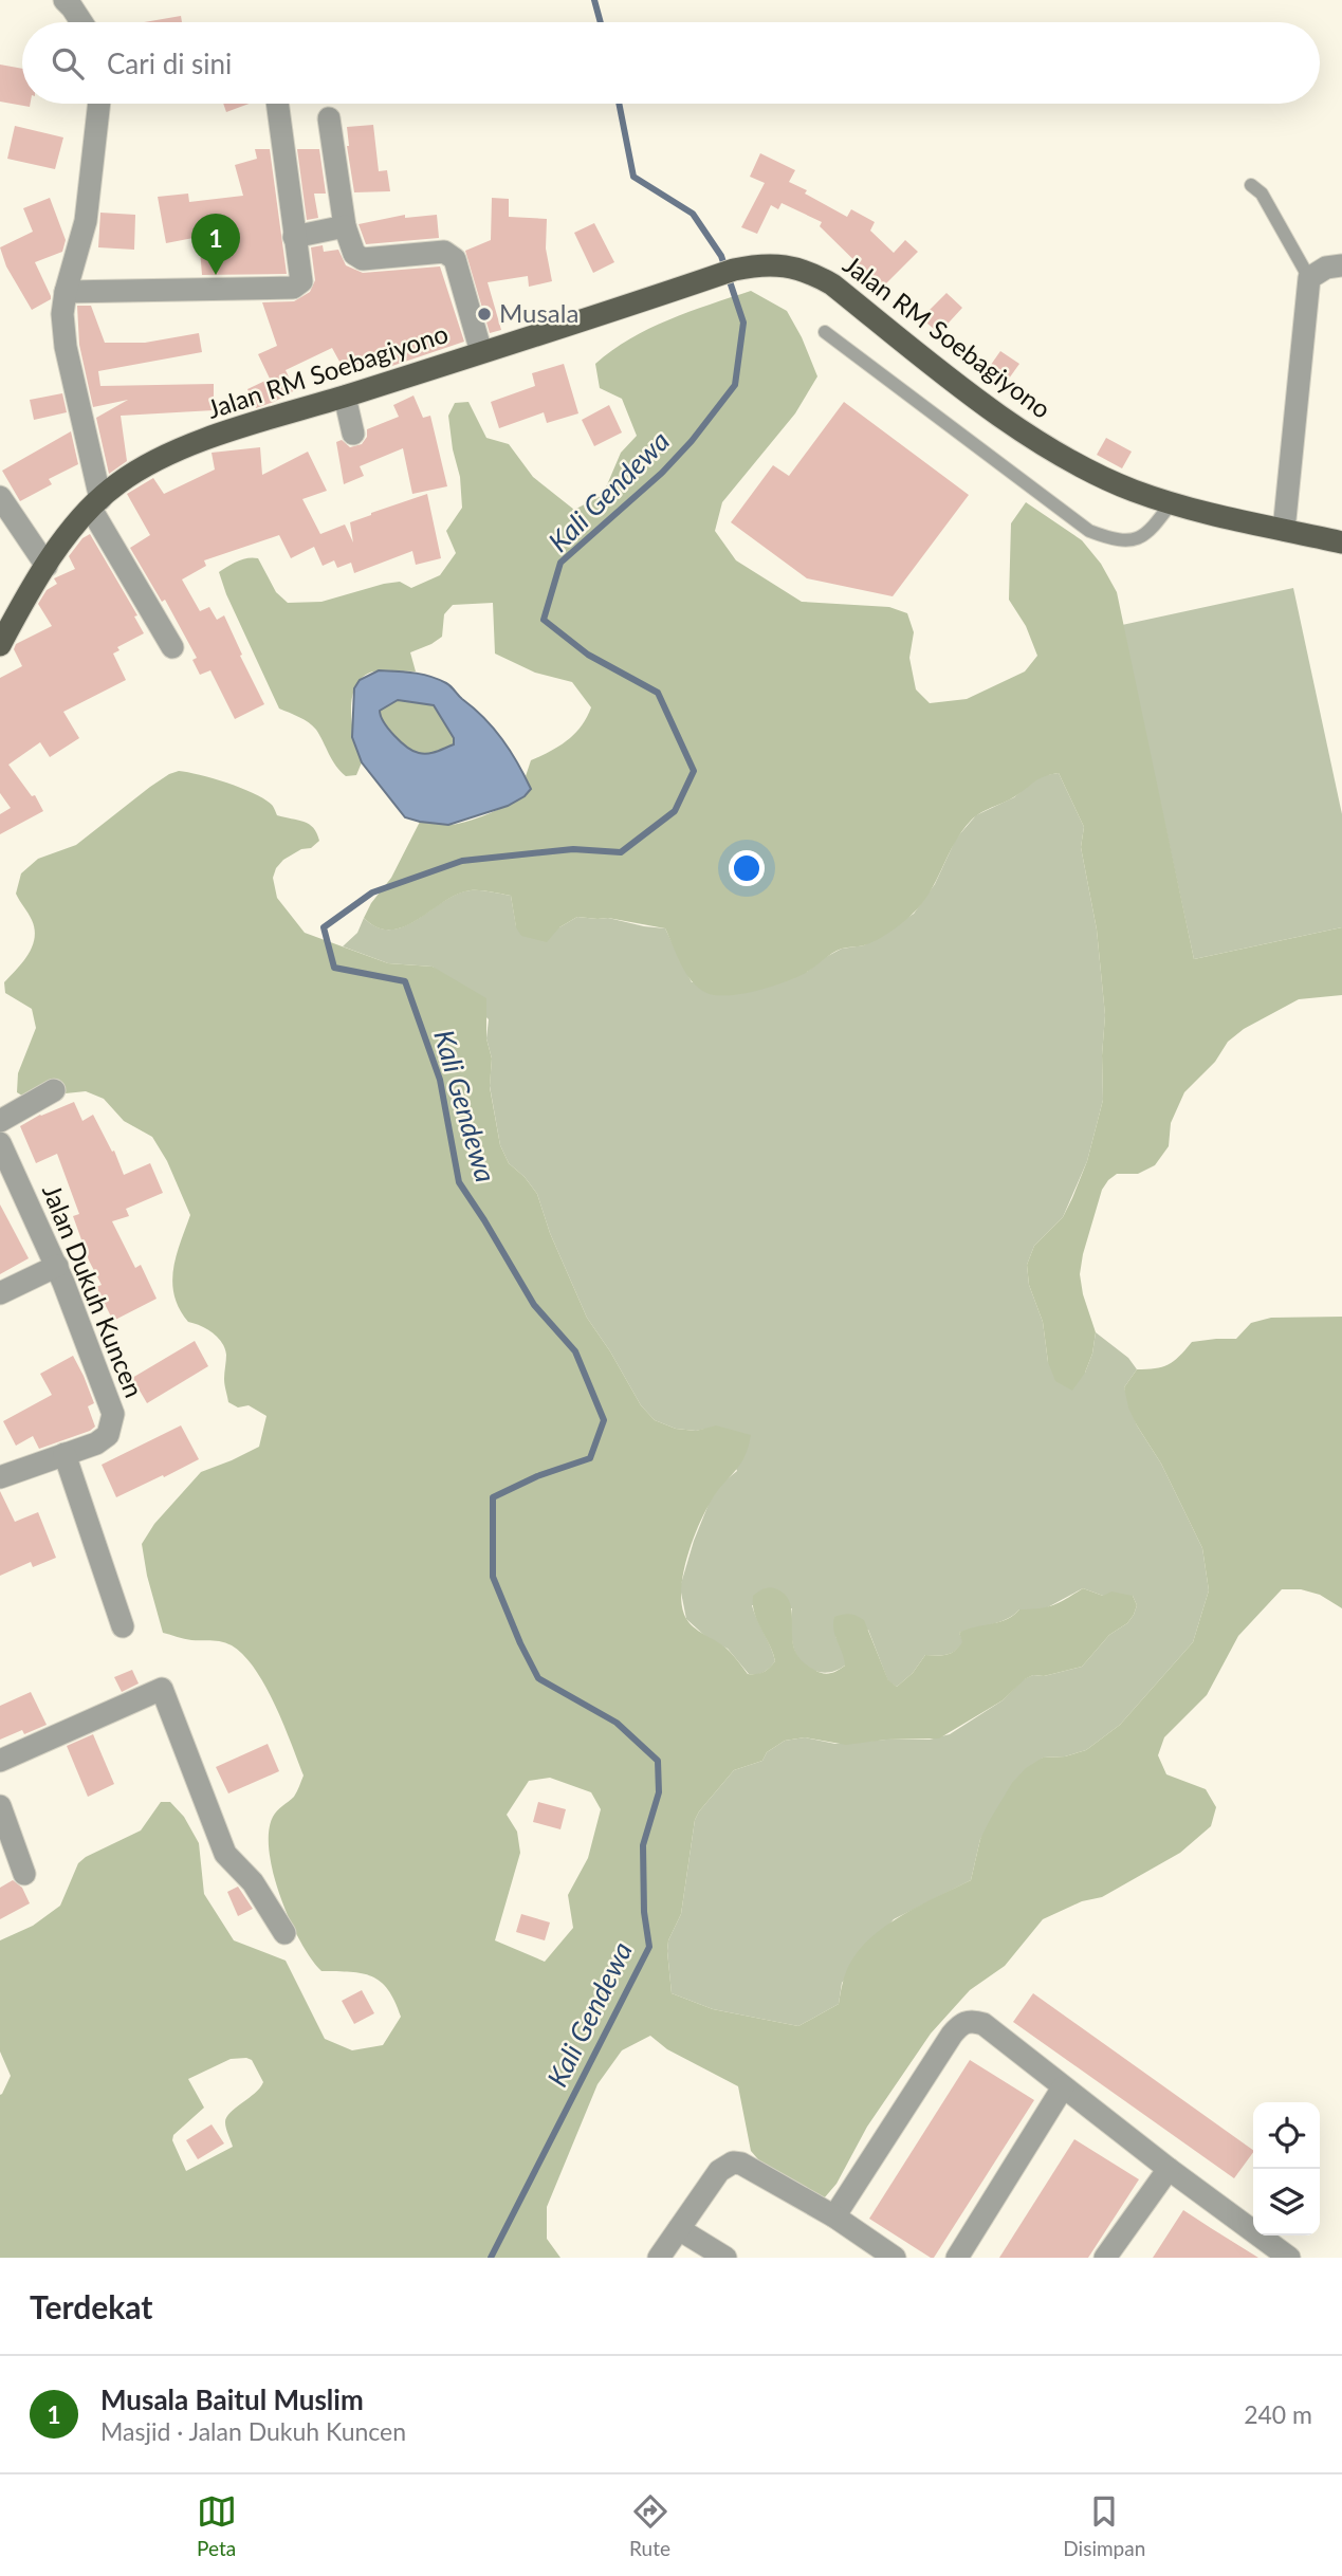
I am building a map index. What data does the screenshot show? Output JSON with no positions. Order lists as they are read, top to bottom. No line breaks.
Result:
{"streets":{"main road":["Jalan RM Soebagiyono"],"street":["Jalan Dukuh Kuncen"]},"water":["Kali Gendewa"],"places":["Musala"],"page":{"search":"Cari di sini","pins":"1","heading":"Terdekat","list":[{"mark":"1","name":"Musala Baitul Muslim","note":"Masjid · Jalan Dukuh Kuncen","value":"240 m"}],"nav":["Peta","Rute","Disimpan"]}}
